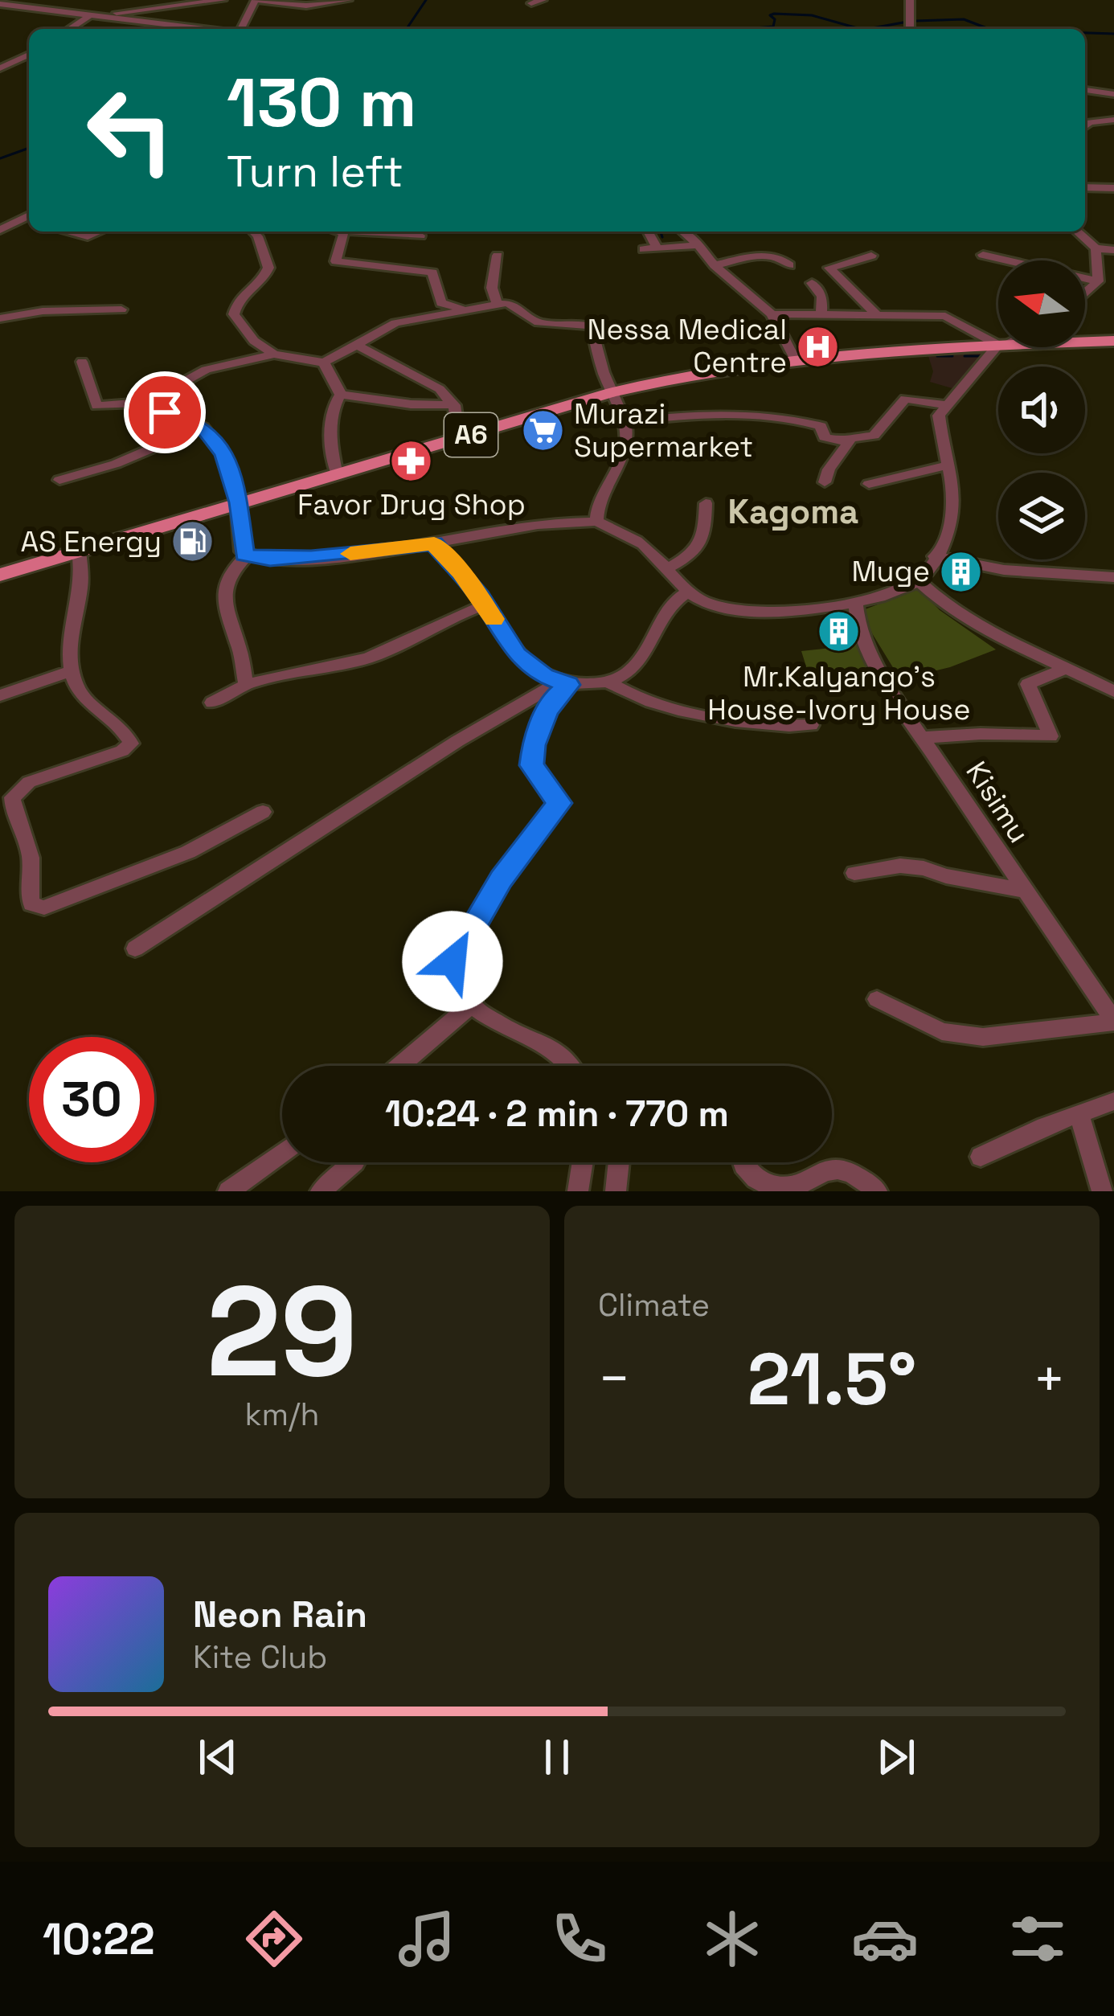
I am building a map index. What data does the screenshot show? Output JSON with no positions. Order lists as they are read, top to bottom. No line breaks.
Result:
{"streets":{"main road":["A6"],"street":["Kisimu"]},"districts":["Kagoma"],"places":{"hospital":["Nessa Medical Centre"],"supermarket":["Murazi Supermarket"],"pharmacy":["Favor Drug Shop"],"fuel station":["AS Energy"],"building":["Muge","Mr.Kalyango's House-Ivory House"]},"north":"left","page":{"turn":["130 m","Turn left"],"limit":"30","trip":"10:24 · 2 min · 770 m","tile":[["29","km/h"],"Climate"],"heat":["−","21.5°","+"],"song":["Neon Rain","Kite Club"],"tabs":"10:22"}}
